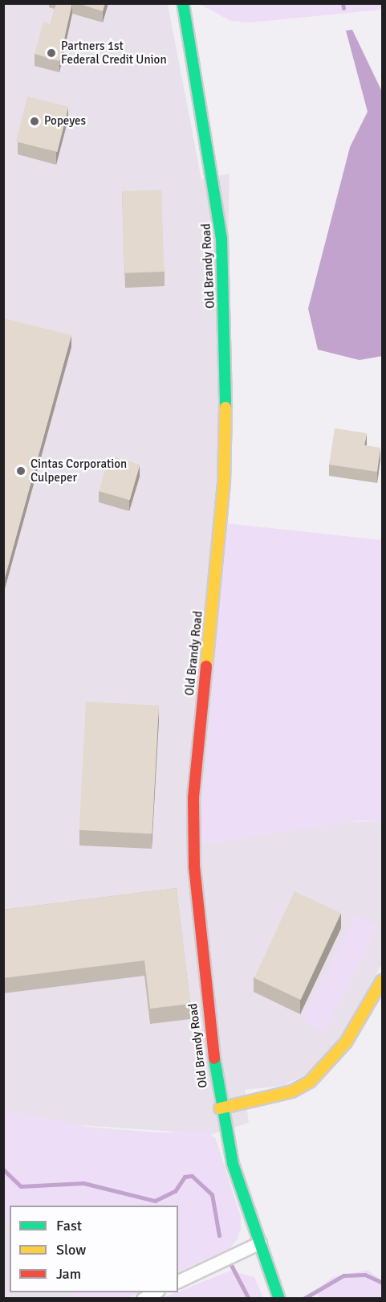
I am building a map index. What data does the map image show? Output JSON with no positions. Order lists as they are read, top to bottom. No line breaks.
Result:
{"streets":{"street":["Old Brandy Road"]},"places":["Partners 1st Federal Credit Union","Popeyes","Cintas Corporation Culpeper"],"legend":["Fast","Slow","Jam"]}
